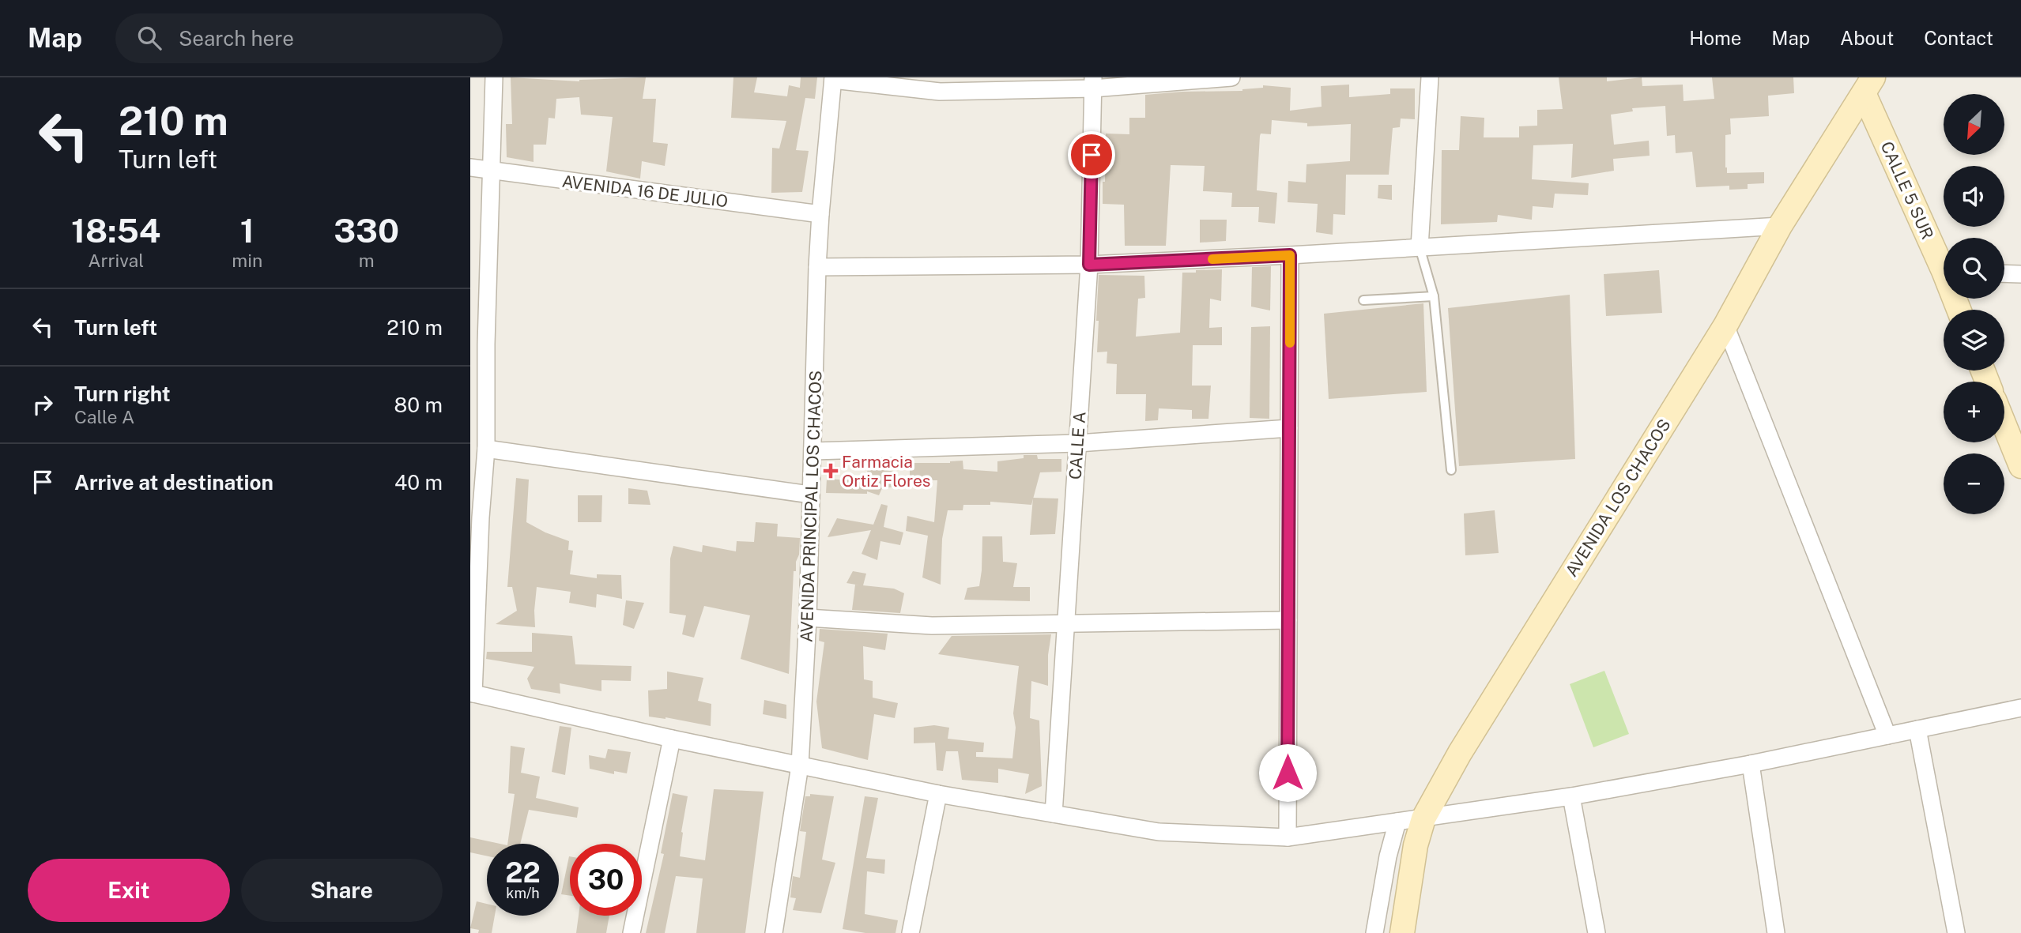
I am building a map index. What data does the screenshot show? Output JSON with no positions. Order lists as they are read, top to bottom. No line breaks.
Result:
{"streets":{"street":["CALLE 5 SUR","AVENIDA 16 DE JULIO","CALLE A","AVENIDA LOS CHACOS","AVENIDA PRINCIPAL LOS CHACOS"]},"crossings":[["CALLE 5 SUR","AVENIDA LOS CHACOS"],["AVENIDA 16 DE JULIO","AVENIDA PRINCIPAL LOS CHACOS"]],"places":{"health":["Farmacia Ortiz Flores"]},"north":"bottom left","page":{"header":"Map","search":"Search here","nav":["Home","Map","About","Contact"],"turn":["210 m","Turn left"],"map_buttons":["+","−"],"eta":["18:54","Arrival","1","min","330","m"],"list":[{"name":"Turn left","value":"210 m"},{"name":"Turn right","note":"Calle A","value":"80 m"},{"name":"Arrive at destination","value":"40 m"}],"speed":"22 km/h","limit":"30","buttons":["Exit","Share"]}}
